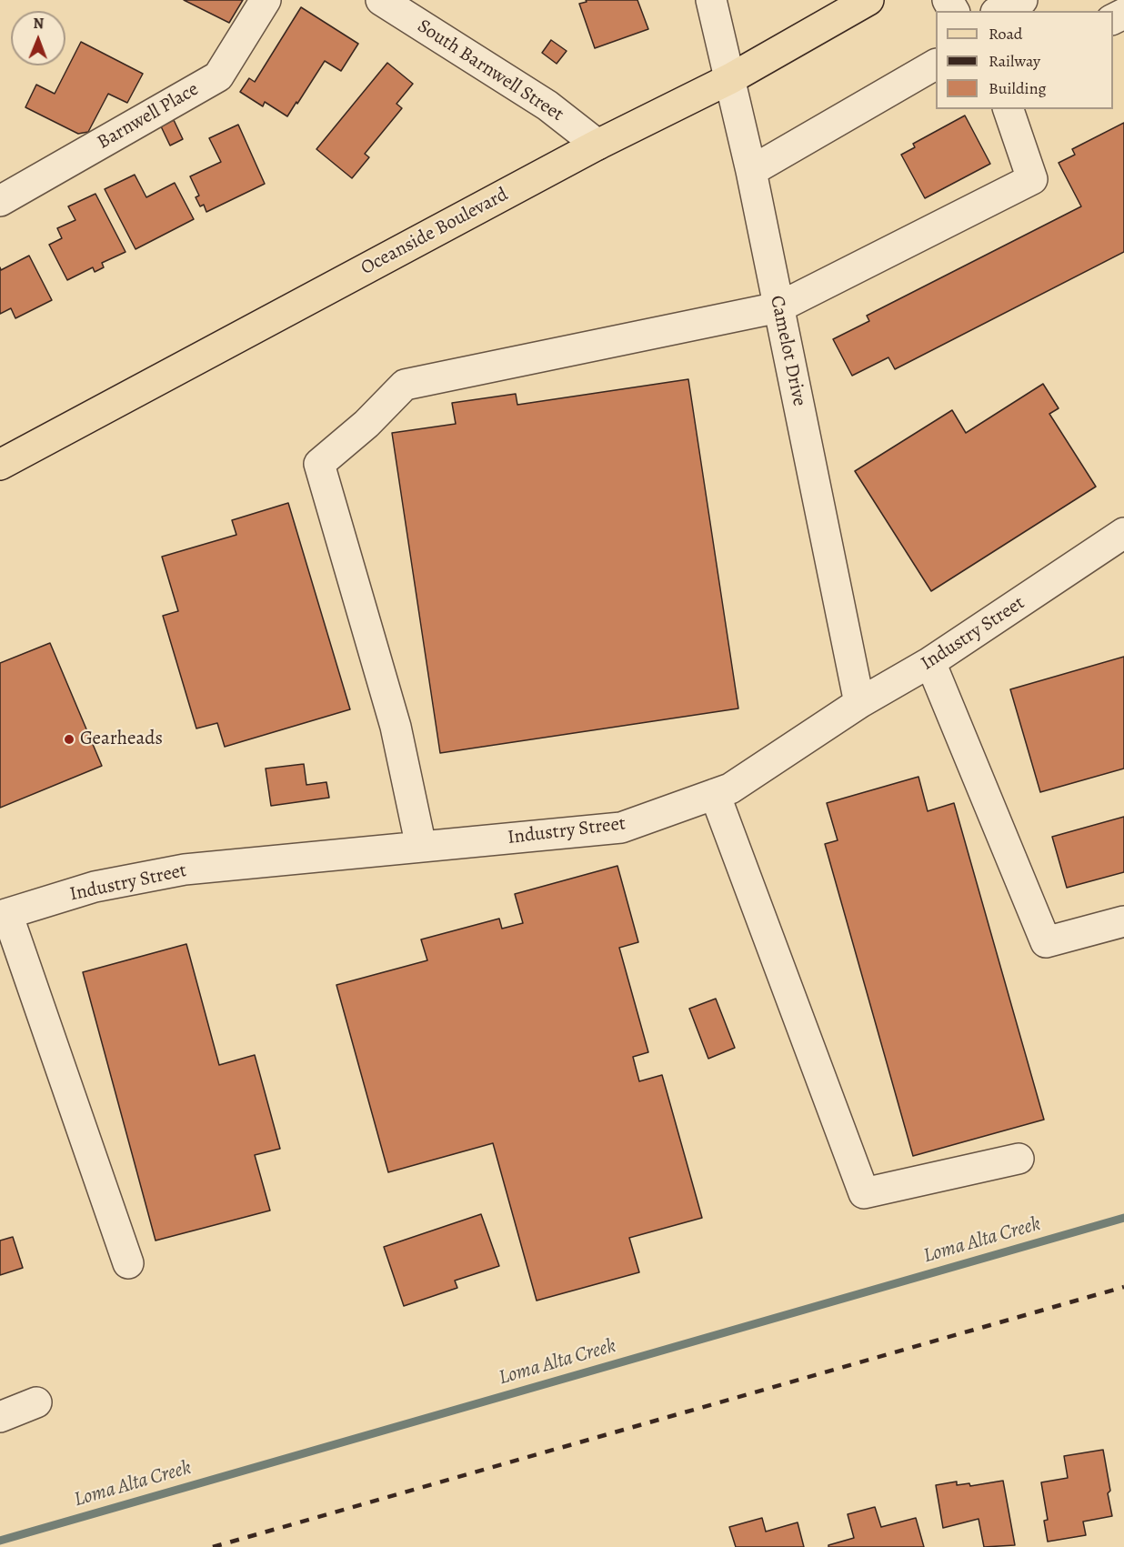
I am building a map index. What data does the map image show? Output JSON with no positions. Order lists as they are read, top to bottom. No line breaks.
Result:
{"streets":{"main road":["Oceanside Boulevard"],"street":["South Barnwell Street","Barnwell Place","Camelot Drive","Industry Street"]},"crossings":[["South Barnwell Street","Oceanside Boulevard"],["Oceanside Boulevard","Camelot Drive"],["Camelot Drive","Industry Street"]],"water":["Loma Alta Creek"],"places":["Gearheads"],"legend":["Road","Railway","Building"],"north":"top"}
